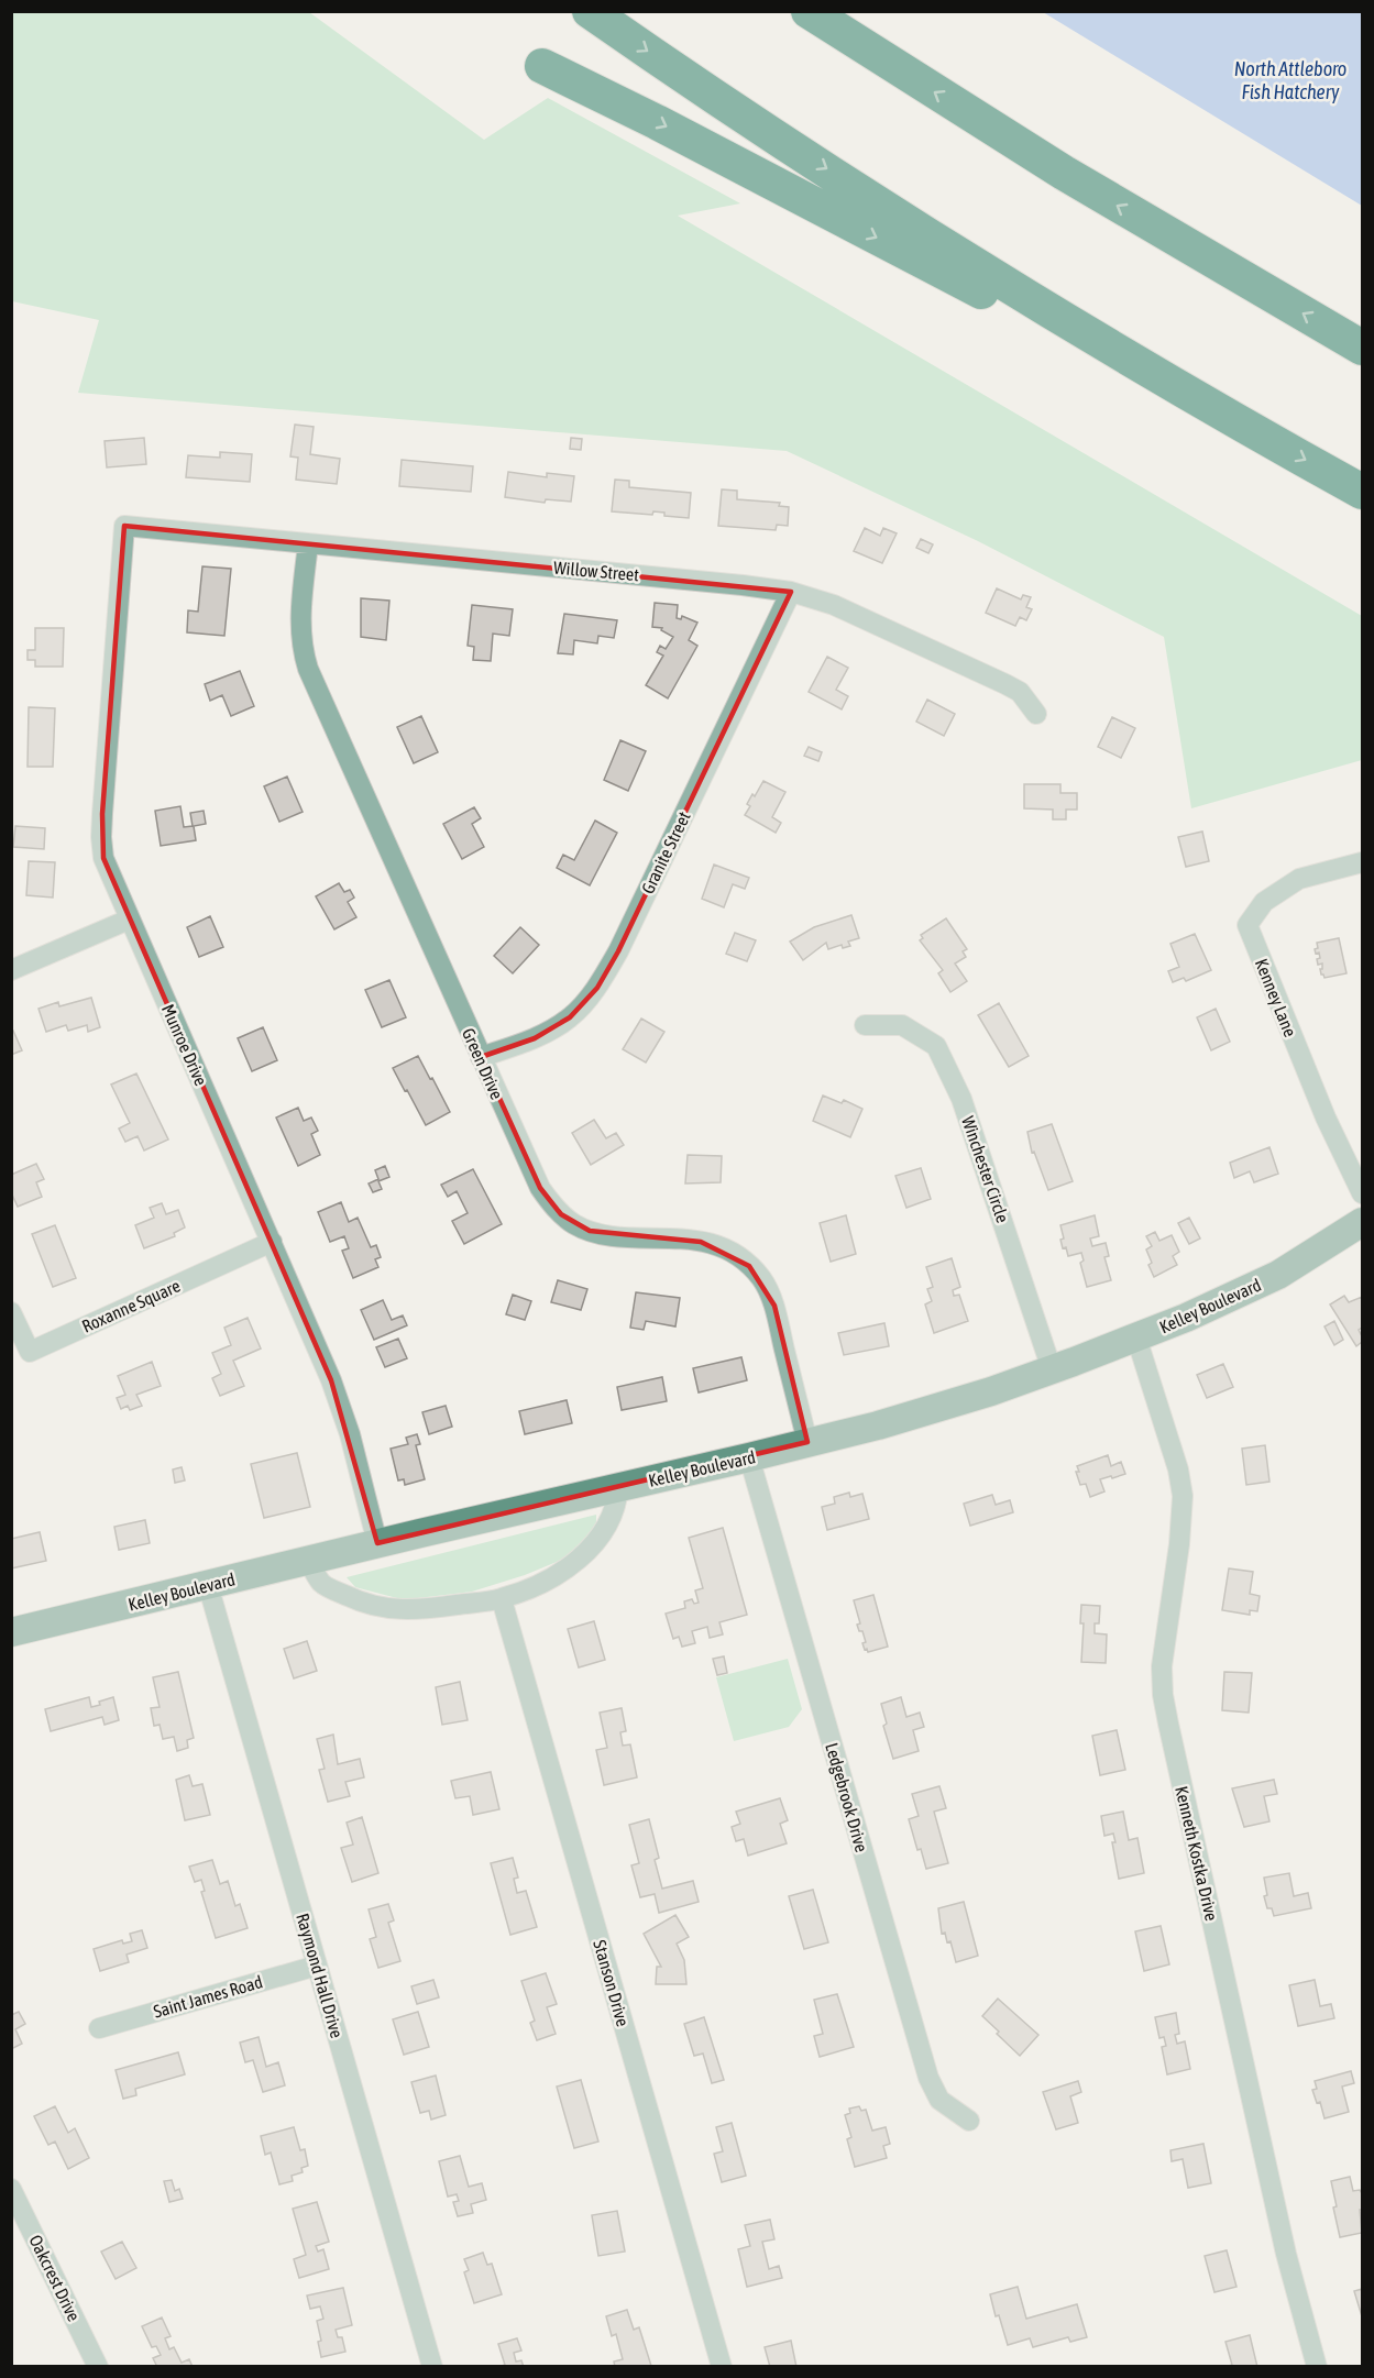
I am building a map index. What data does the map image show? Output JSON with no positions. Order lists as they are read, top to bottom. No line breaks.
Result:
{"streets":{"main road":["Kelley Boulevard"],"street":["Willow Street","Granite Street","Kenney Lane","Munroe Drive","Green Drive","Winchester Circle","Roxanne Square","Ledgebrook Drive","Kenneth Kostka Drive","Raymond Hall Drive","Stanson Drive","Saint James Road","Oakcrest Drive"]},"crossings":[["Willow Street","Granite Street"],["Willow Street","Munroe Drive"],["Willow Street","Green Drive"],["Granite Street","Green Drive"],["Munroe Drive","Roxanne Square"],["Munroe Drive","Kelley Boulevard"],["Green Drive","Kelley Boulevard"],["Winchester Circle","Kelley Boulevard"],["Kelley Boulevard","Ledgebrook Drive"],["Kelley Boulevard","Kenneth Kostka Drive"],["Kelley Boulevard","Raymond Hall Drive"],["Raymond Hall Drive","Saint James Road"]],"water":["North Attleboro Fish Hatchery"]}
